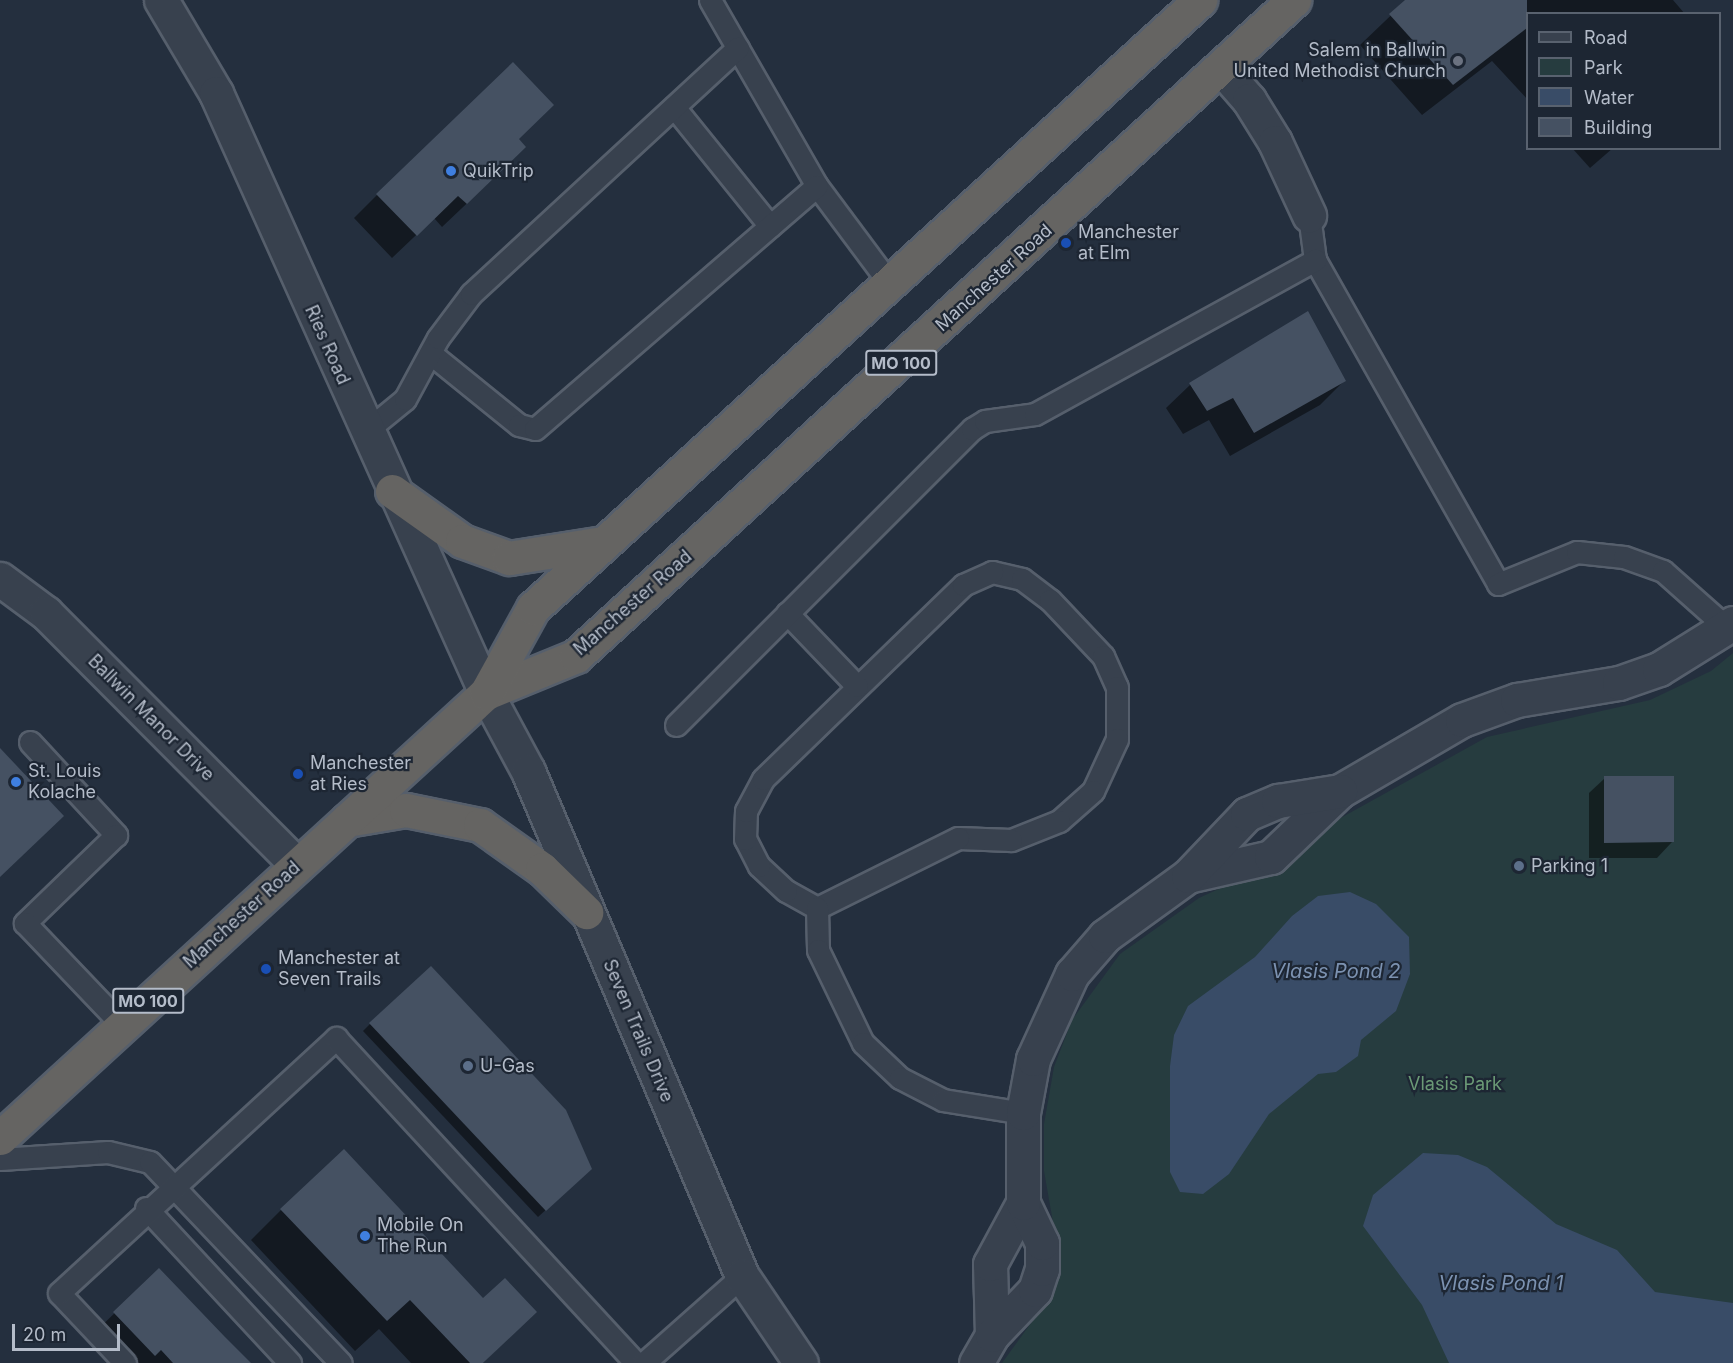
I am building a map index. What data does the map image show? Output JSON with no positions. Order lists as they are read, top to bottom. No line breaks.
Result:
{"streets":{"highway":["Manchester Road","MO 100"],"street":["Ries Road","Ballwin Manor Drive","Seven Trails Drive"]},"crossings":[["Manchester Road","Ries Road"],["Manchester Road","Ballwin Manor Drive"],["Manchester Road","Seven Trails Drive"],["Ries Road","Seven Trails Drive"]],"water":["Vlasis Pond 2","Vlasis Pond 1"],"parks":["Vlasis Park"],"places":["Salem in Ballwin United Methodist Church","QuikTrip","Manchester at Elm","Manchester at Ries","St. Louis Kolache","Parking 1","Manchester at Seven Trails","U-Gas","Mobile On The Run"],"legend":["Road","Park","Water","Building"],"scale_bar":"20 m"}
